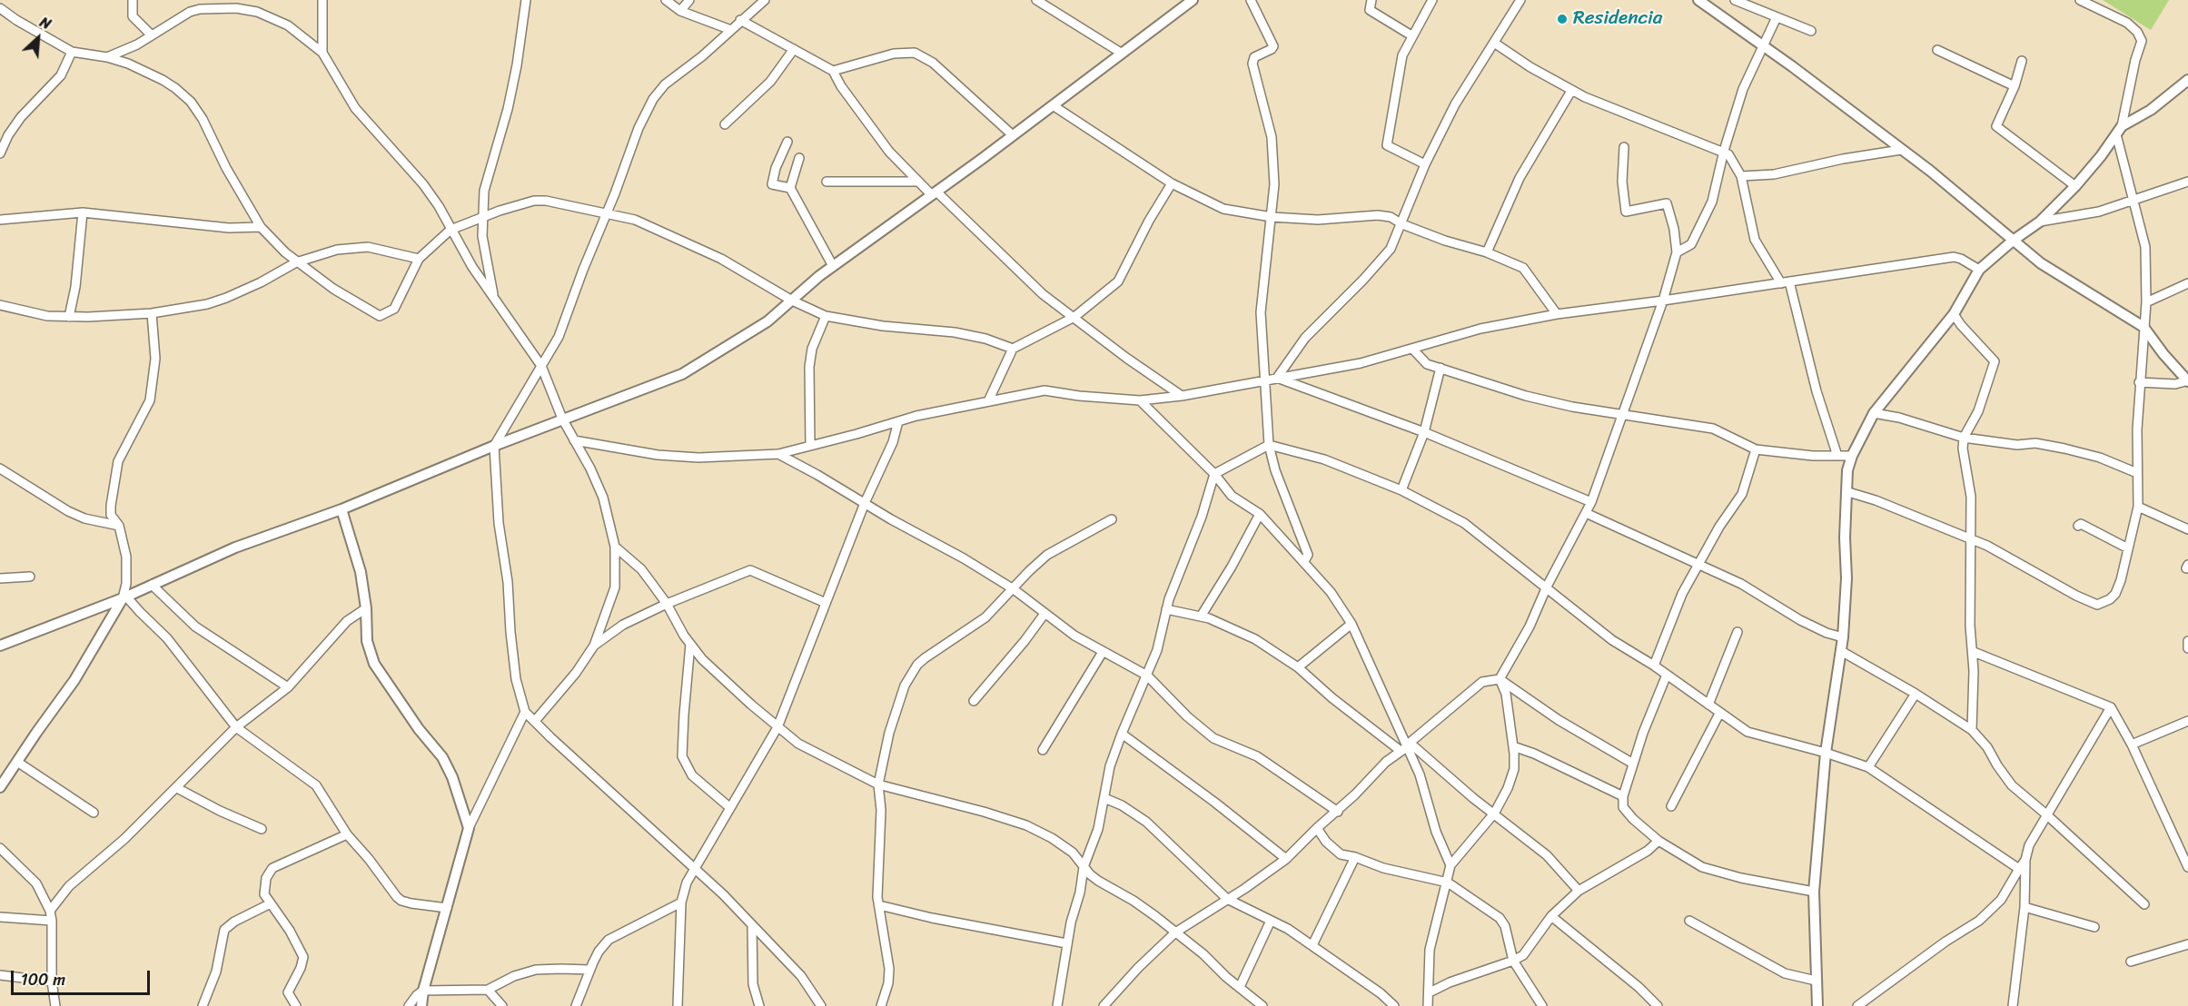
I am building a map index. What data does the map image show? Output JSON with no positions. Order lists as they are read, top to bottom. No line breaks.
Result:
{"places":["Residencia"],"scale_bar":"100 m","north":"top right"}
